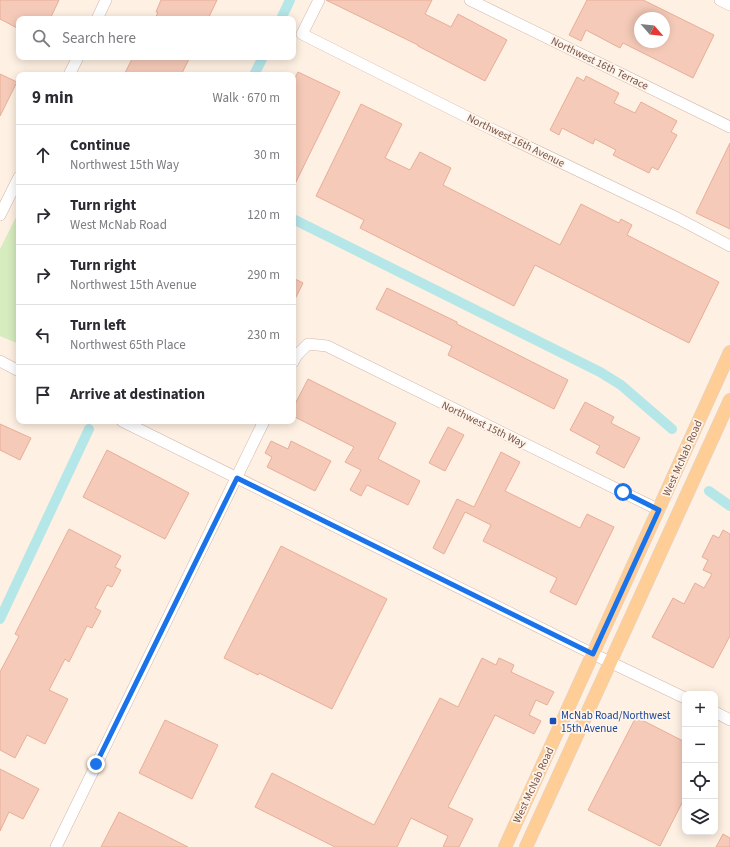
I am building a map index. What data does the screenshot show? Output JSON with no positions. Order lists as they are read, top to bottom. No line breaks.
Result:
{"streets":{"main road":["West McNab Road"],"street":["Northwest 16th Terrace","Northwest 16th Avenue","Northwest 15th Way"]},"crossings":[["Northwest 15th Way","West McNab Road"]],"places":{"transit":["McNab Road/Northwest 15th Avenue"]},"north":"bottom right","page":{"search":"Search here","heading":["9 min","Walk · 670 m"],"list":[["Continue","Northwest 15th Way","30 m"],["Turn right","West McNab Road","120 m"],["Turn right","Northwest 15th Avenue","290 m"],["Turn left","Northwest 65th Place","230 m"],"Arrive at destination"],"map_buttons":["+","−"]}}
